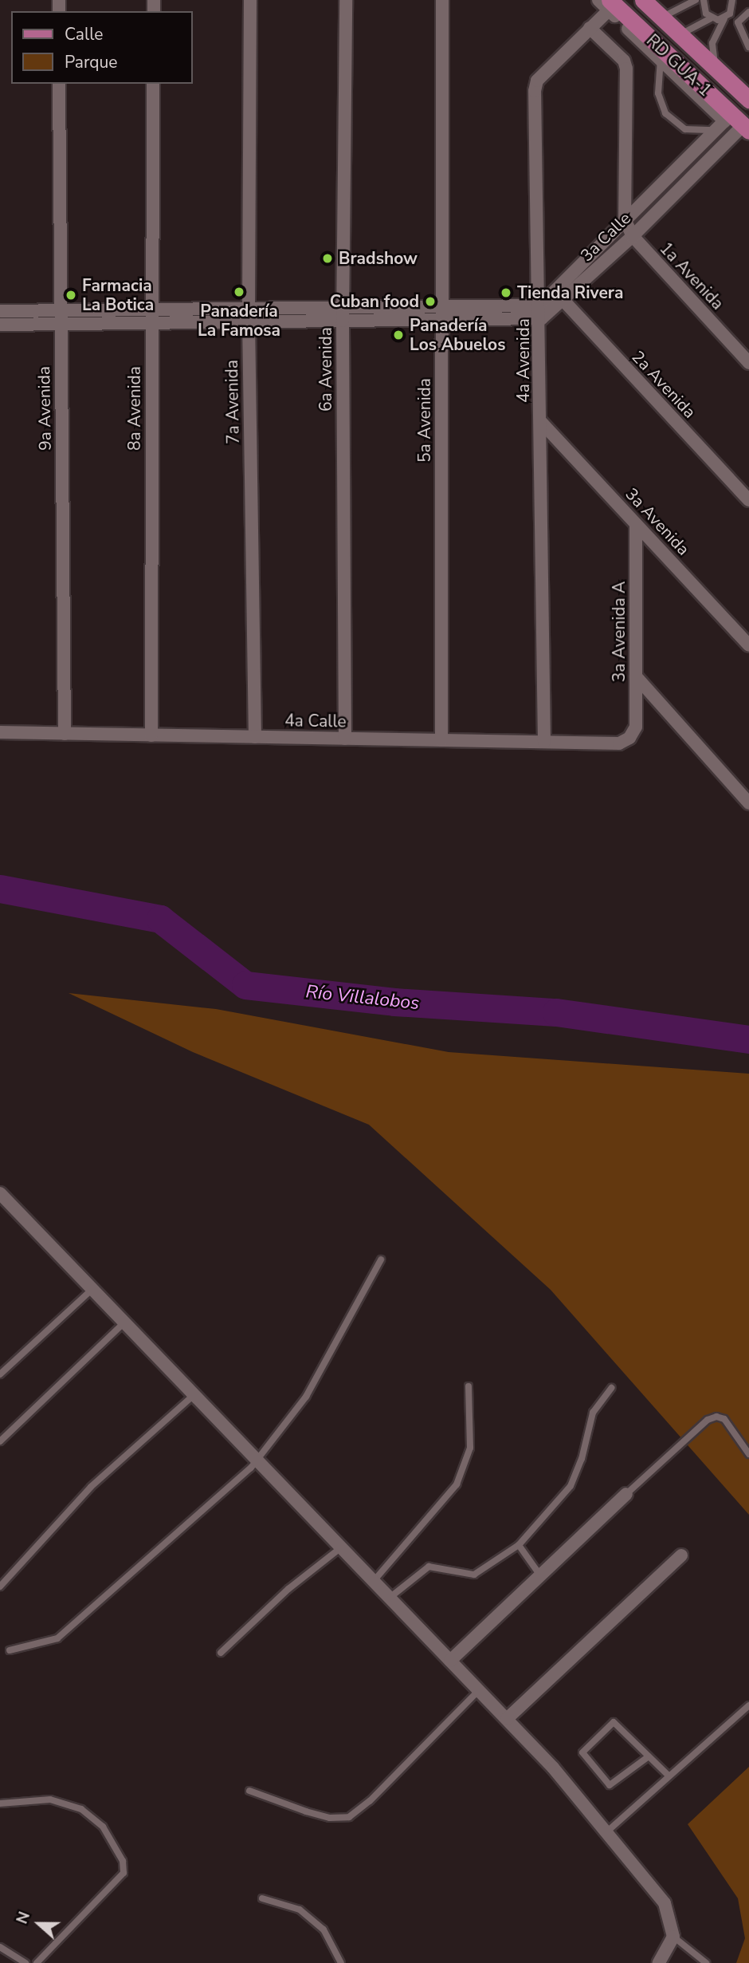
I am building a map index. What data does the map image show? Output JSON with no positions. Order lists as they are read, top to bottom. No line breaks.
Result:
{"streets":{"main road":["RD GUA-1"],"street":["3a Calle","1a Avenida","4a Avenida","6a Avenida","2a Avenida","7a Avenida","9a Avenida","8a Avenida","5a Avenida","3a Avenida","3a Avenida A","4a Calle"]},"crossings":[["RD GUA-1","3a Calle"],["RD GUA-1","4a Avenida"],["3a Calle","1a Avenida"],["3a Calle","4a Avenida"],["3a Calle","2a Avenida"],["4a Avenida","3a Avenida"],["4a Avenida","4a Calle"],["6a Avenida","4a Calle"],["7a Avenida","4a Calle"],["9a Avenida","4a Calle"],["8a Avenida","4a Calle"],["5a Avenida","4a Calle"],["3a Avenida","3a Avenida A"],["3a Avenida A","4a Calle"]],"water":["Río Villalobos"],"places":["Bradshow","Panadería La Famosa","Tienda Rivera","Farmacia La Botica","Cuban food","Panadería Los Abuelos"],"legend":["Calle","Parque"],"north":"left"}
